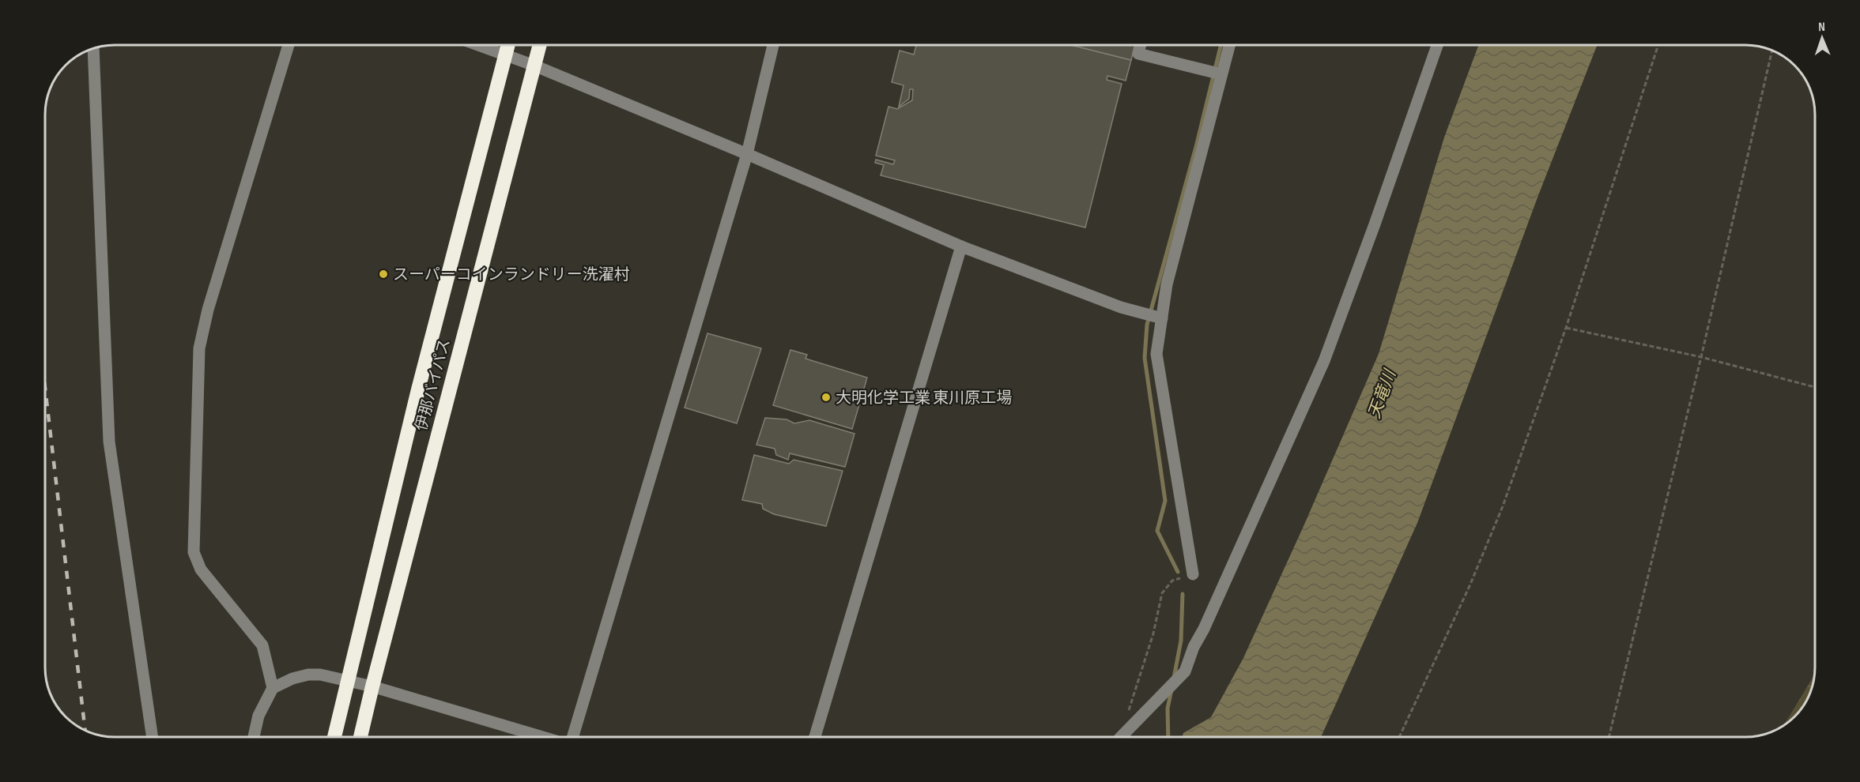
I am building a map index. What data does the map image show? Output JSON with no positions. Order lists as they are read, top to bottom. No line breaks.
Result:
{"streets":{"highway":["伊那バイパス"]},"water":["天竜川"],"places":["スーパーコインランドリー洗濯村","大明化学工業 東川原工場"],"north":"top"}
